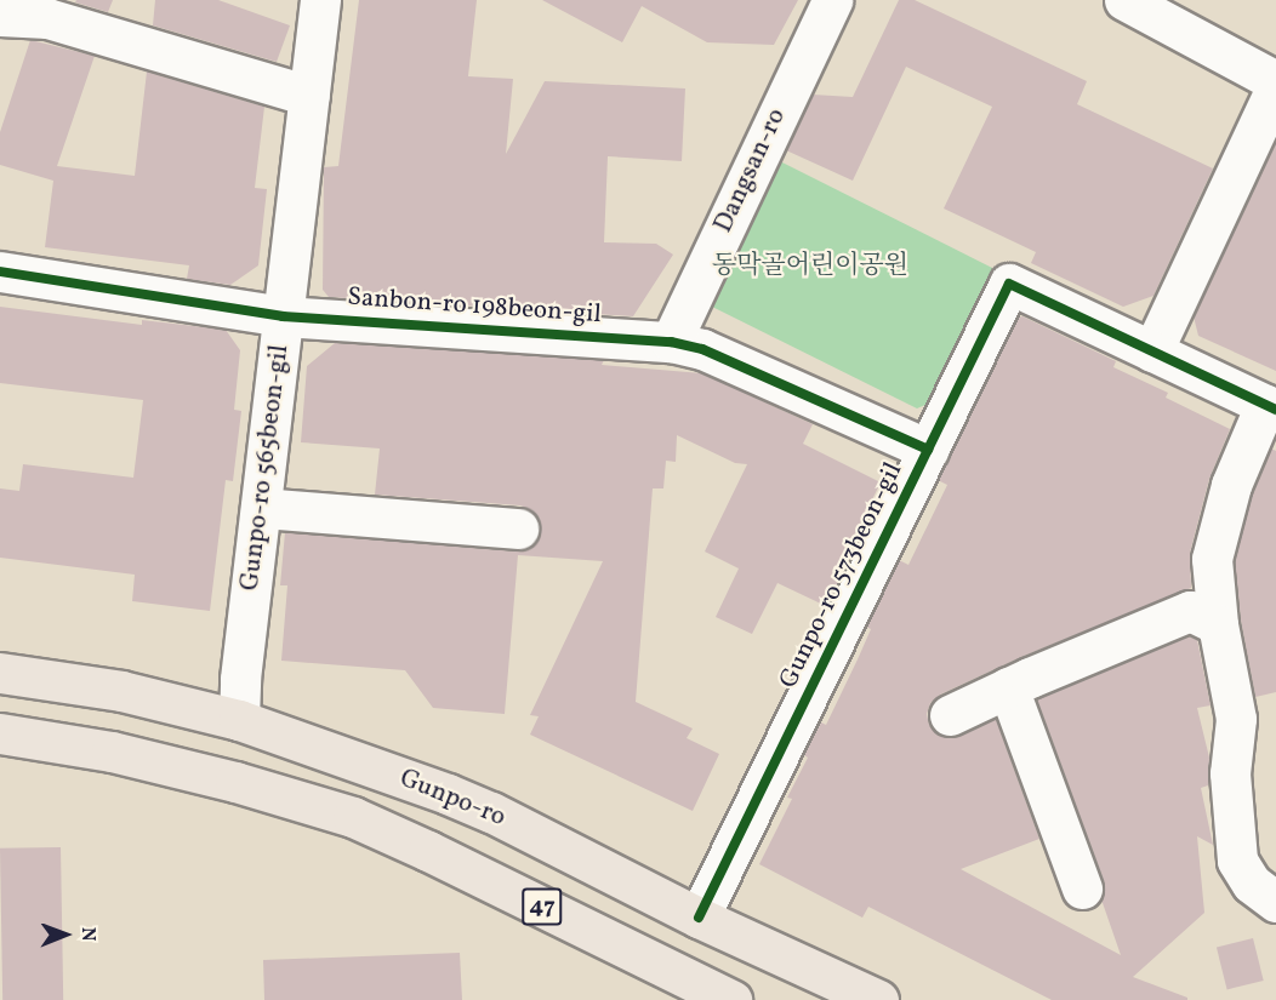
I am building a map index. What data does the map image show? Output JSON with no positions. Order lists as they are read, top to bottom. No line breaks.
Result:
{"streets":{"main road":["Gunpo-ro","47"],"street":["Dangsan-ro","Sanbon-ro 198beon-gil","Gunpo-ro 565beon-gil","Gunpo-ro 573beon-gil"]},"crossings":[["Dangsan-ro","Sanbon-ro 198beon-gil"],["Sanbon-ro 198beon-gil","Gunpo-ro 565beon-gil"],["Sanbon-ro 198beon-gil","Gunpo-ro 573beon-gil"],["Gunpo-ro 565beon-gil","Gunpo-ro"],["Gunpo-ro 573beon-gil","Gunpo-ro"]],"parks":["동막골어린이공원"],"north":"right"}
